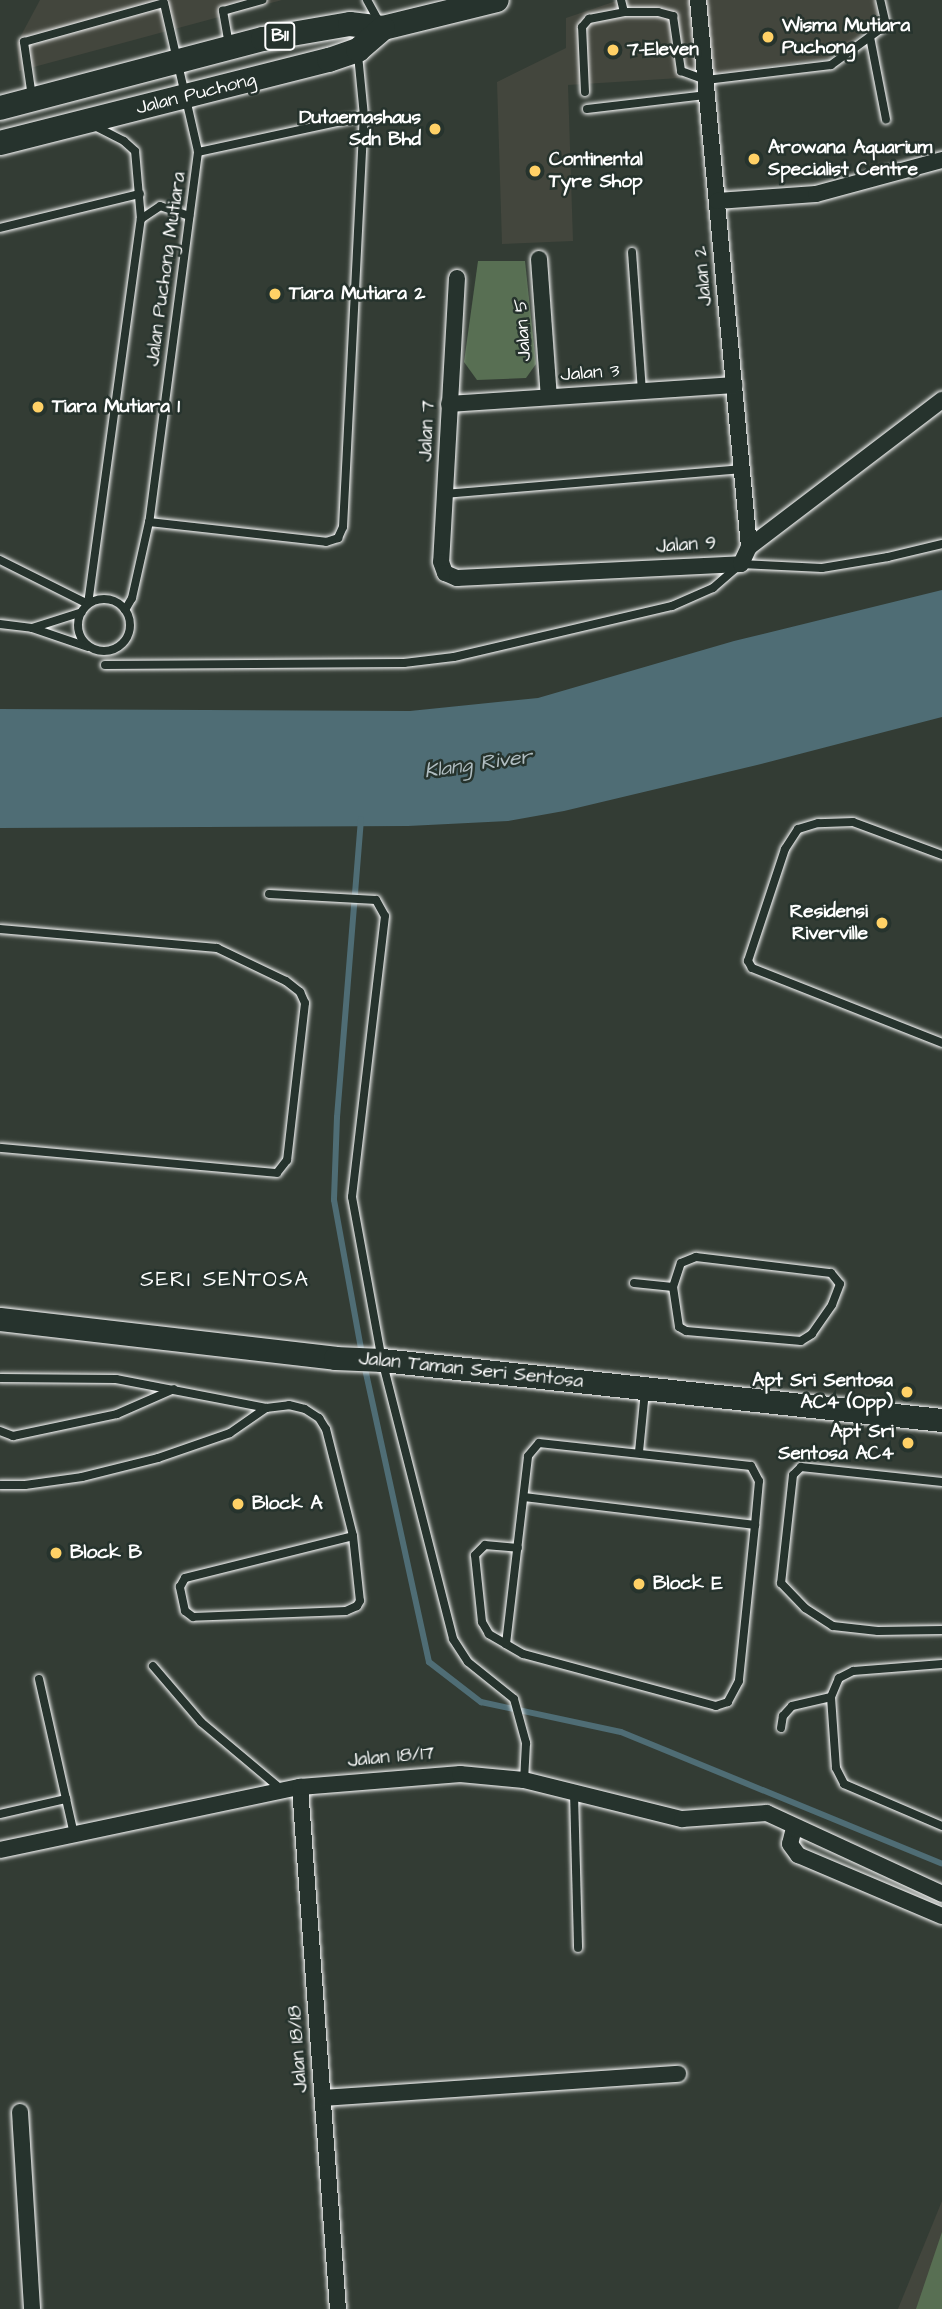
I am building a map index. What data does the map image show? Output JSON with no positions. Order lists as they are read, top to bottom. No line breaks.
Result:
{"streets":{"main road":["B11","Jalan Puchong","Jalan Taman Seri Sentosa"],"street":["Jalan 2","Jalan 5","Jalan 3","Jalan 7","Jalan 9","Jalan 18/17","Jalan 18/18"],"lane":["Jalan Puchong Mutiara"]},"crossings":[["Jalan Puchong","Jalan Puchong Mutiara"],["Jalan 2","Jalan 3"],["Jalan 2","Jalan 9"],["Jalan 5","Jalan 3"],["Jalan 3","Jalan 7"],["Jalan 7","Jalan 9"],["Jalan 18/17","Jalan 18/18"]],"districts":["SERI SENTOSA"],"water":["Klang River"],"places":["Wisma Mutiara Puchong","7-Eleven","Dutaemashaus Sdn Bhd","Arowana Aquarium Specialist Centre","Continental Tyre Shop","Tiara Mutiara 2","Tiara Mutiara 1","Residensi Riverville","Apt Sri Sentosa AC4 (Opp)","Apt Sri Sentosa AC4","Block A","Block B","Block E"]}
